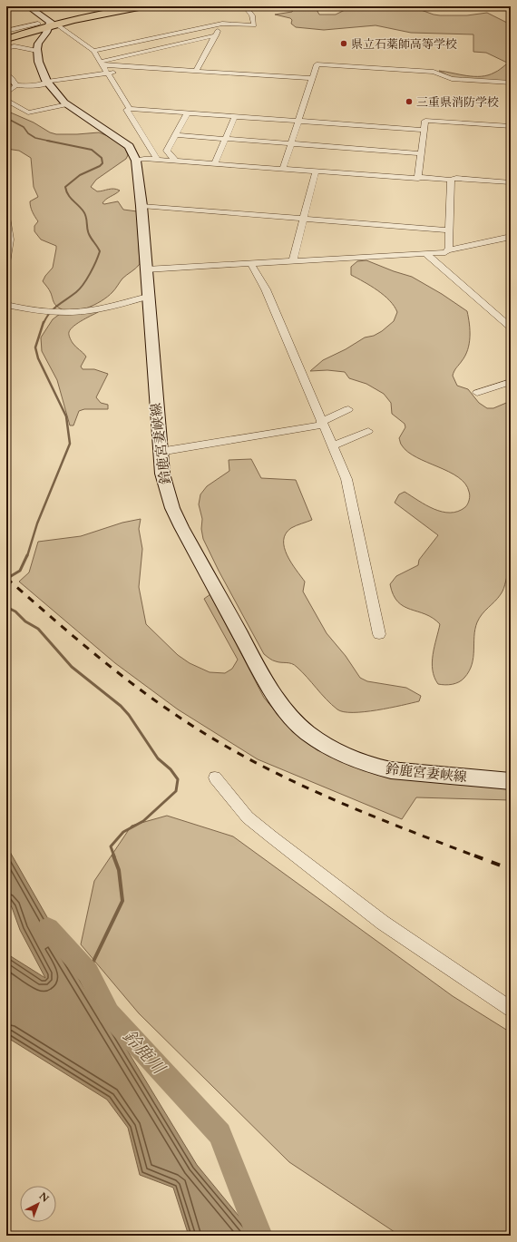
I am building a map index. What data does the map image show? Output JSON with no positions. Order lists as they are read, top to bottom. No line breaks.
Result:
{"streets":{"main road":["鈴鹿宮妻峡線"]},"water":["鈴鹿川"],"places":["県立石薬師高等学校","三重県消防学校"],"north":"top right"}
